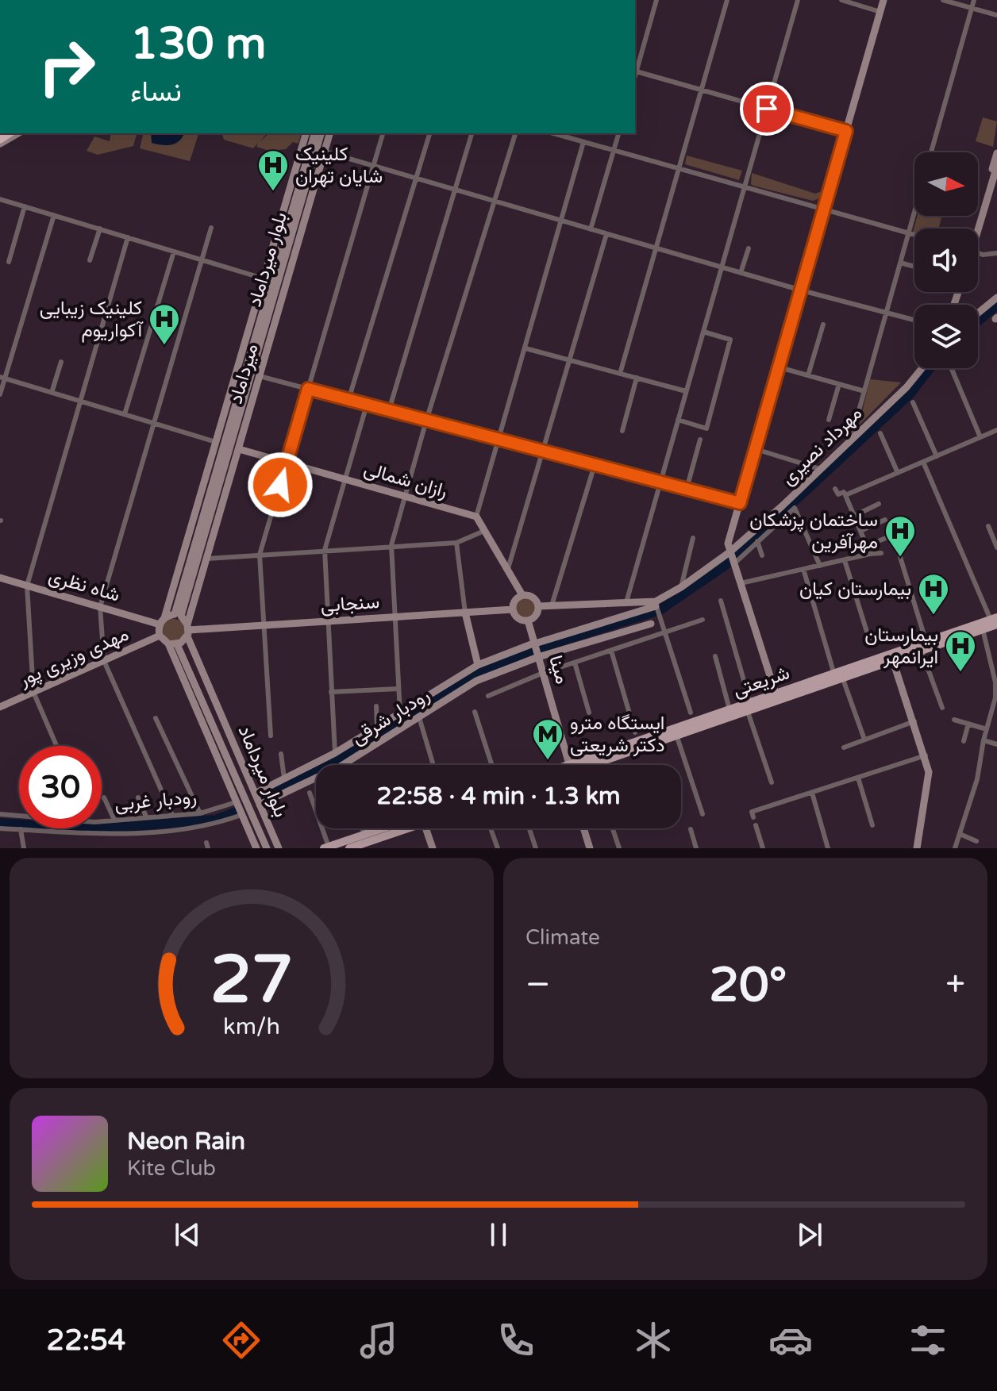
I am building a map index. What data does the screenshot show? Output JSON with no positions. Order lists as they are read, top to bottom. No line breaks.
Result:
{"streets":{"main road":["بلوار میرداماد","میرداماد","مهرداد نصیری","رازان شمالی","شاه نظری","سنجابی","مهدی وزیری پور","مینا","شریعتی","رودبار شرقی"],"street":["رودبار غربی"]},"crossings":[["بلوار میرداماد","میرداماد"],["بلوار میرداماد","شاه نظری"],["بلوار میرداماد","سنجابی"],["بلوار میرداماد","مهدی وزیری پور"],["بلوار میرداماد","رودبار شرقی"],["میرداماد","رازان شمالی"],["میرداماد","شاه نظری"],["میرداماد","سنجابی"],["میرداماد","مهدی وزیری پور"],["شاه نظری","سنجابی"],["شاه نظری","مهدی وزیری پور"],["سنجابی","مهدی وزیری پور"],["سنجابی","مینا"],["مینا","رودبار شرقی"]],"places":{"hospital":["کلینیک شایان تهران","کلینیک زیبایی آکواریوم","ساختمان پزشکان مهرآفرین","بیمارستان کیان","بیمارستان ایرانمهر"],"metro station":["ایستگاه مترو دکتر شریعتی"]},"north":"right","page":{"turn":["130 m","نساء"],"limit":"30","trip":"22:58 · 4 min · 1.3 km","tile":"Climate","heat":["−","20°","+"],"song":["Neon Rain","Kite Club"],"tabs":"22:54","gauge":["27","km/h"]}}
